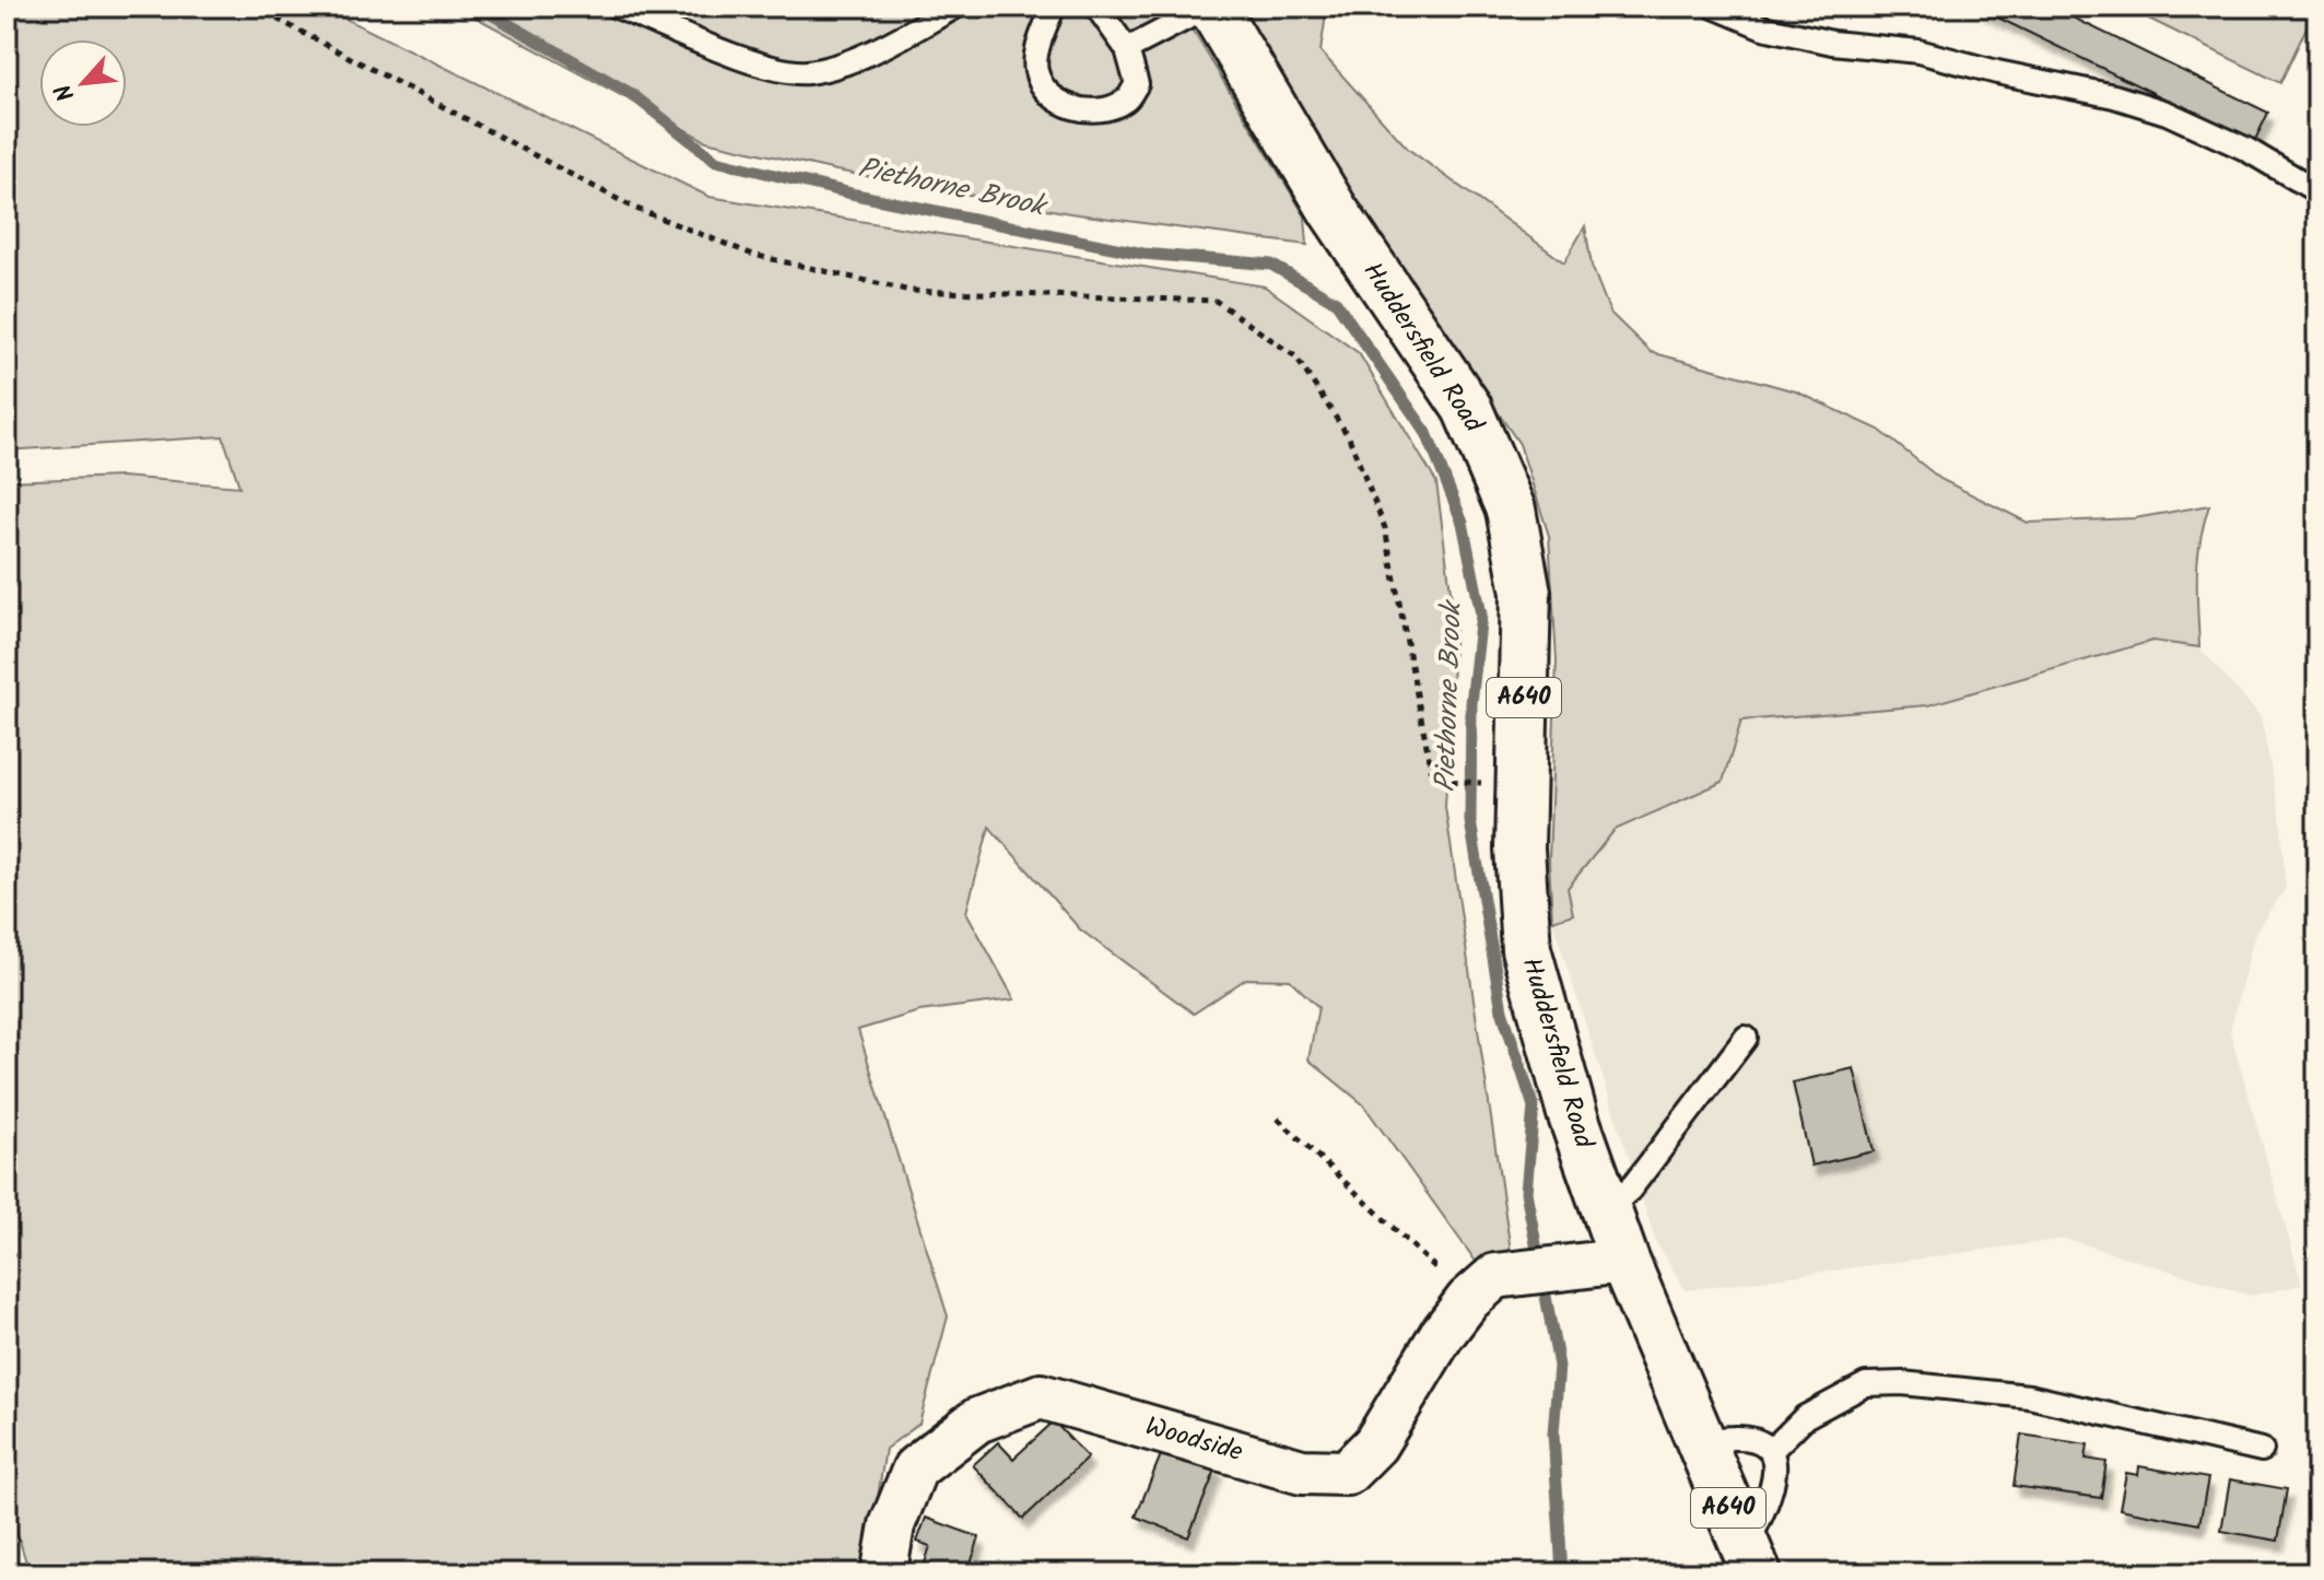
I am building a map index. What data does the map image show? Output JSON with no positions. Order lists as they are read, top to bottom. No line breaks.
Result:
{"streets":{"main road":["Huddersfield Road","A640"],"street":["Woodside"]},"water":["Piethorne Brook"],"north":"bottom left"}
